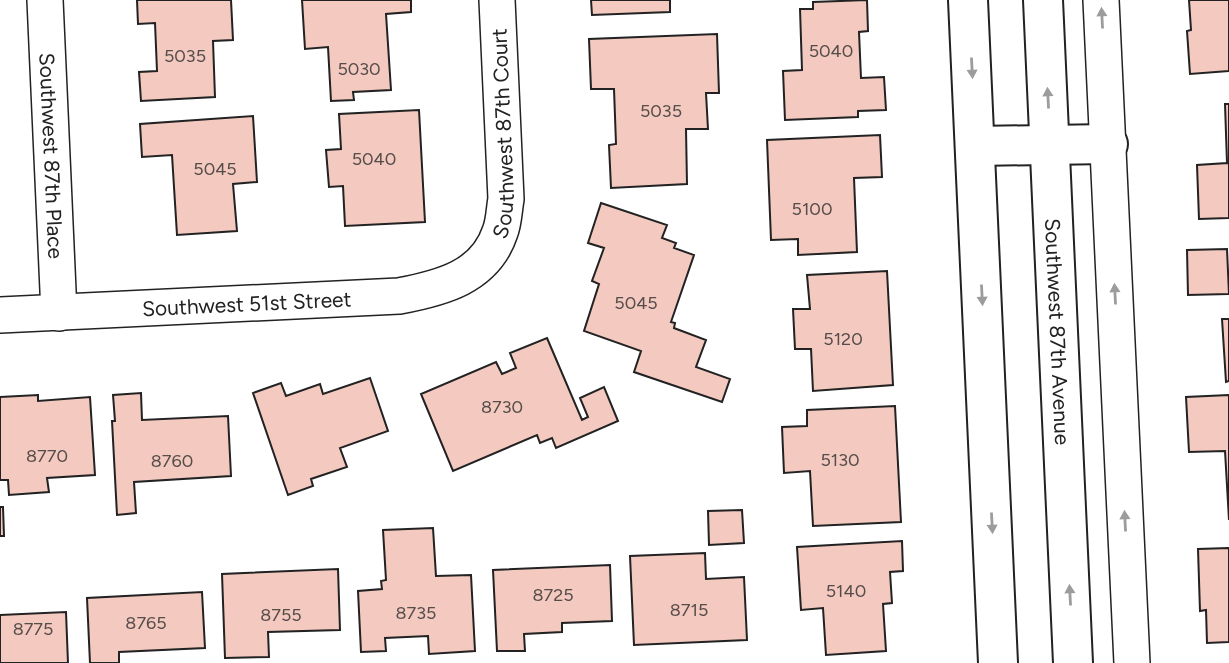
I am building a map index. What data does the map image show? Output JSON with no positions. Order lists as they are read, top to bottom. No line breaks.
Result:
{"streets":{"main road":["Southwest 87th Avenue"],"street":["Southwest 87th Court","Southwest 87th Place","Southwest 51st Street"]},"crossings":[["Southwest 87th Court","Southwest 51st Street"],["Southwest 87th Place","Southwest 51st Street"]],"house_numbers":["5040","5035","5030","5035","5040","5045","5100","5045","5120","8730","8770","5130","8760","5140","8725","8715","8735","8755","8765","8775"]}
